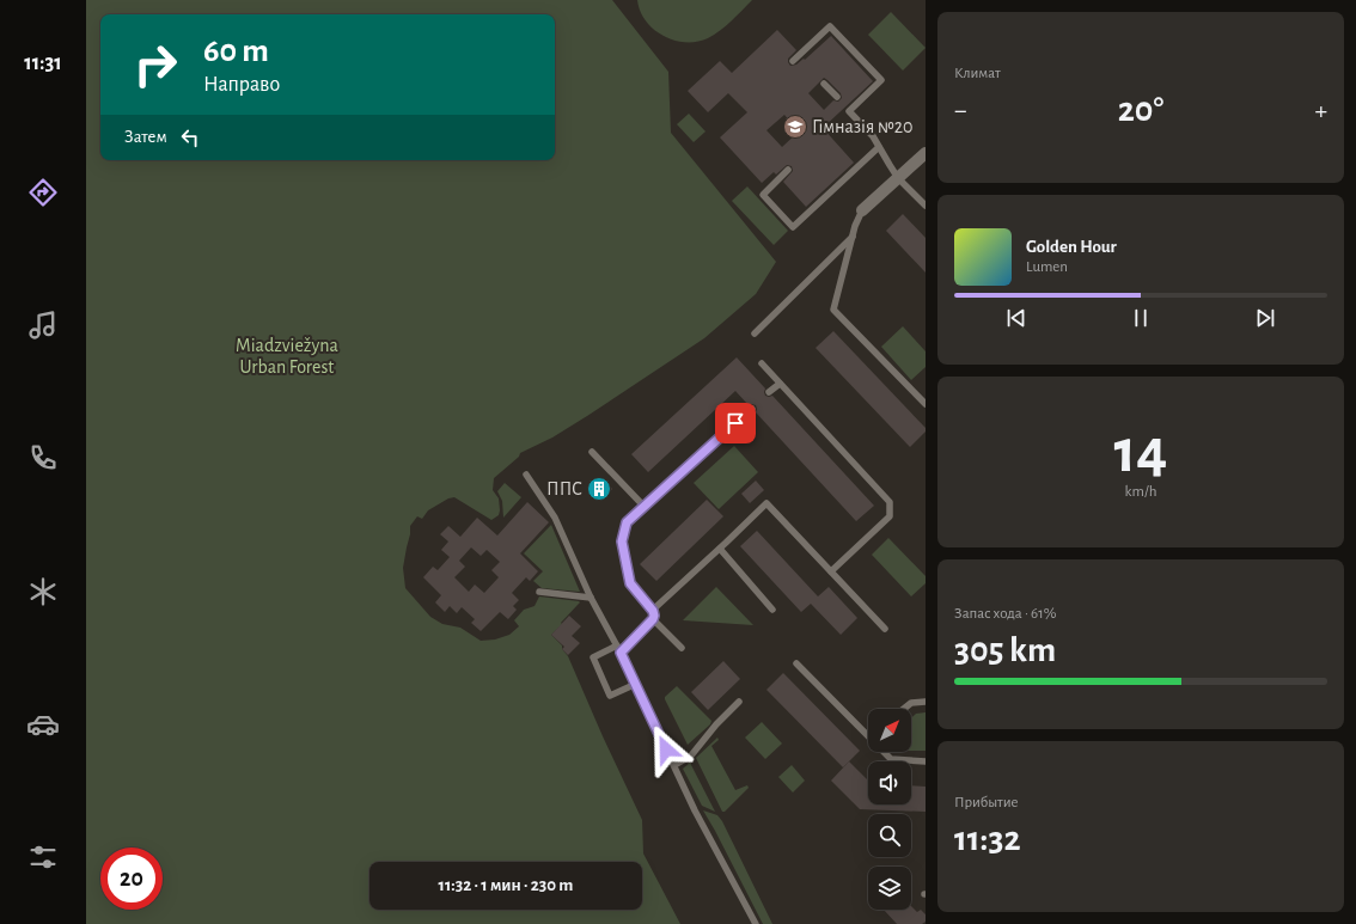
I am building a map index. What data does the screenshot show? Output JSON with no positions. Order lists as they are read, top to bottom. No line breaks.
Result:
{"parks":["Miadzviežyna Urban Forest"],"places":{"school or university":["Гімназія №20"],"building":["ППС"]},"north":"top right","page":{"tabs":"11:31","tile":["Климат",["14","km/h"],["Запас хода · 61%","305 km"],["Прибытие","11:32"]],"turn":["60 m","Направо"],"heat":["−","20°","+"],"then":"Затем","song":["Golden Hour","Lumen"],"limit":"20","trip":"11:32 · 1 мин · 230 m"}}
